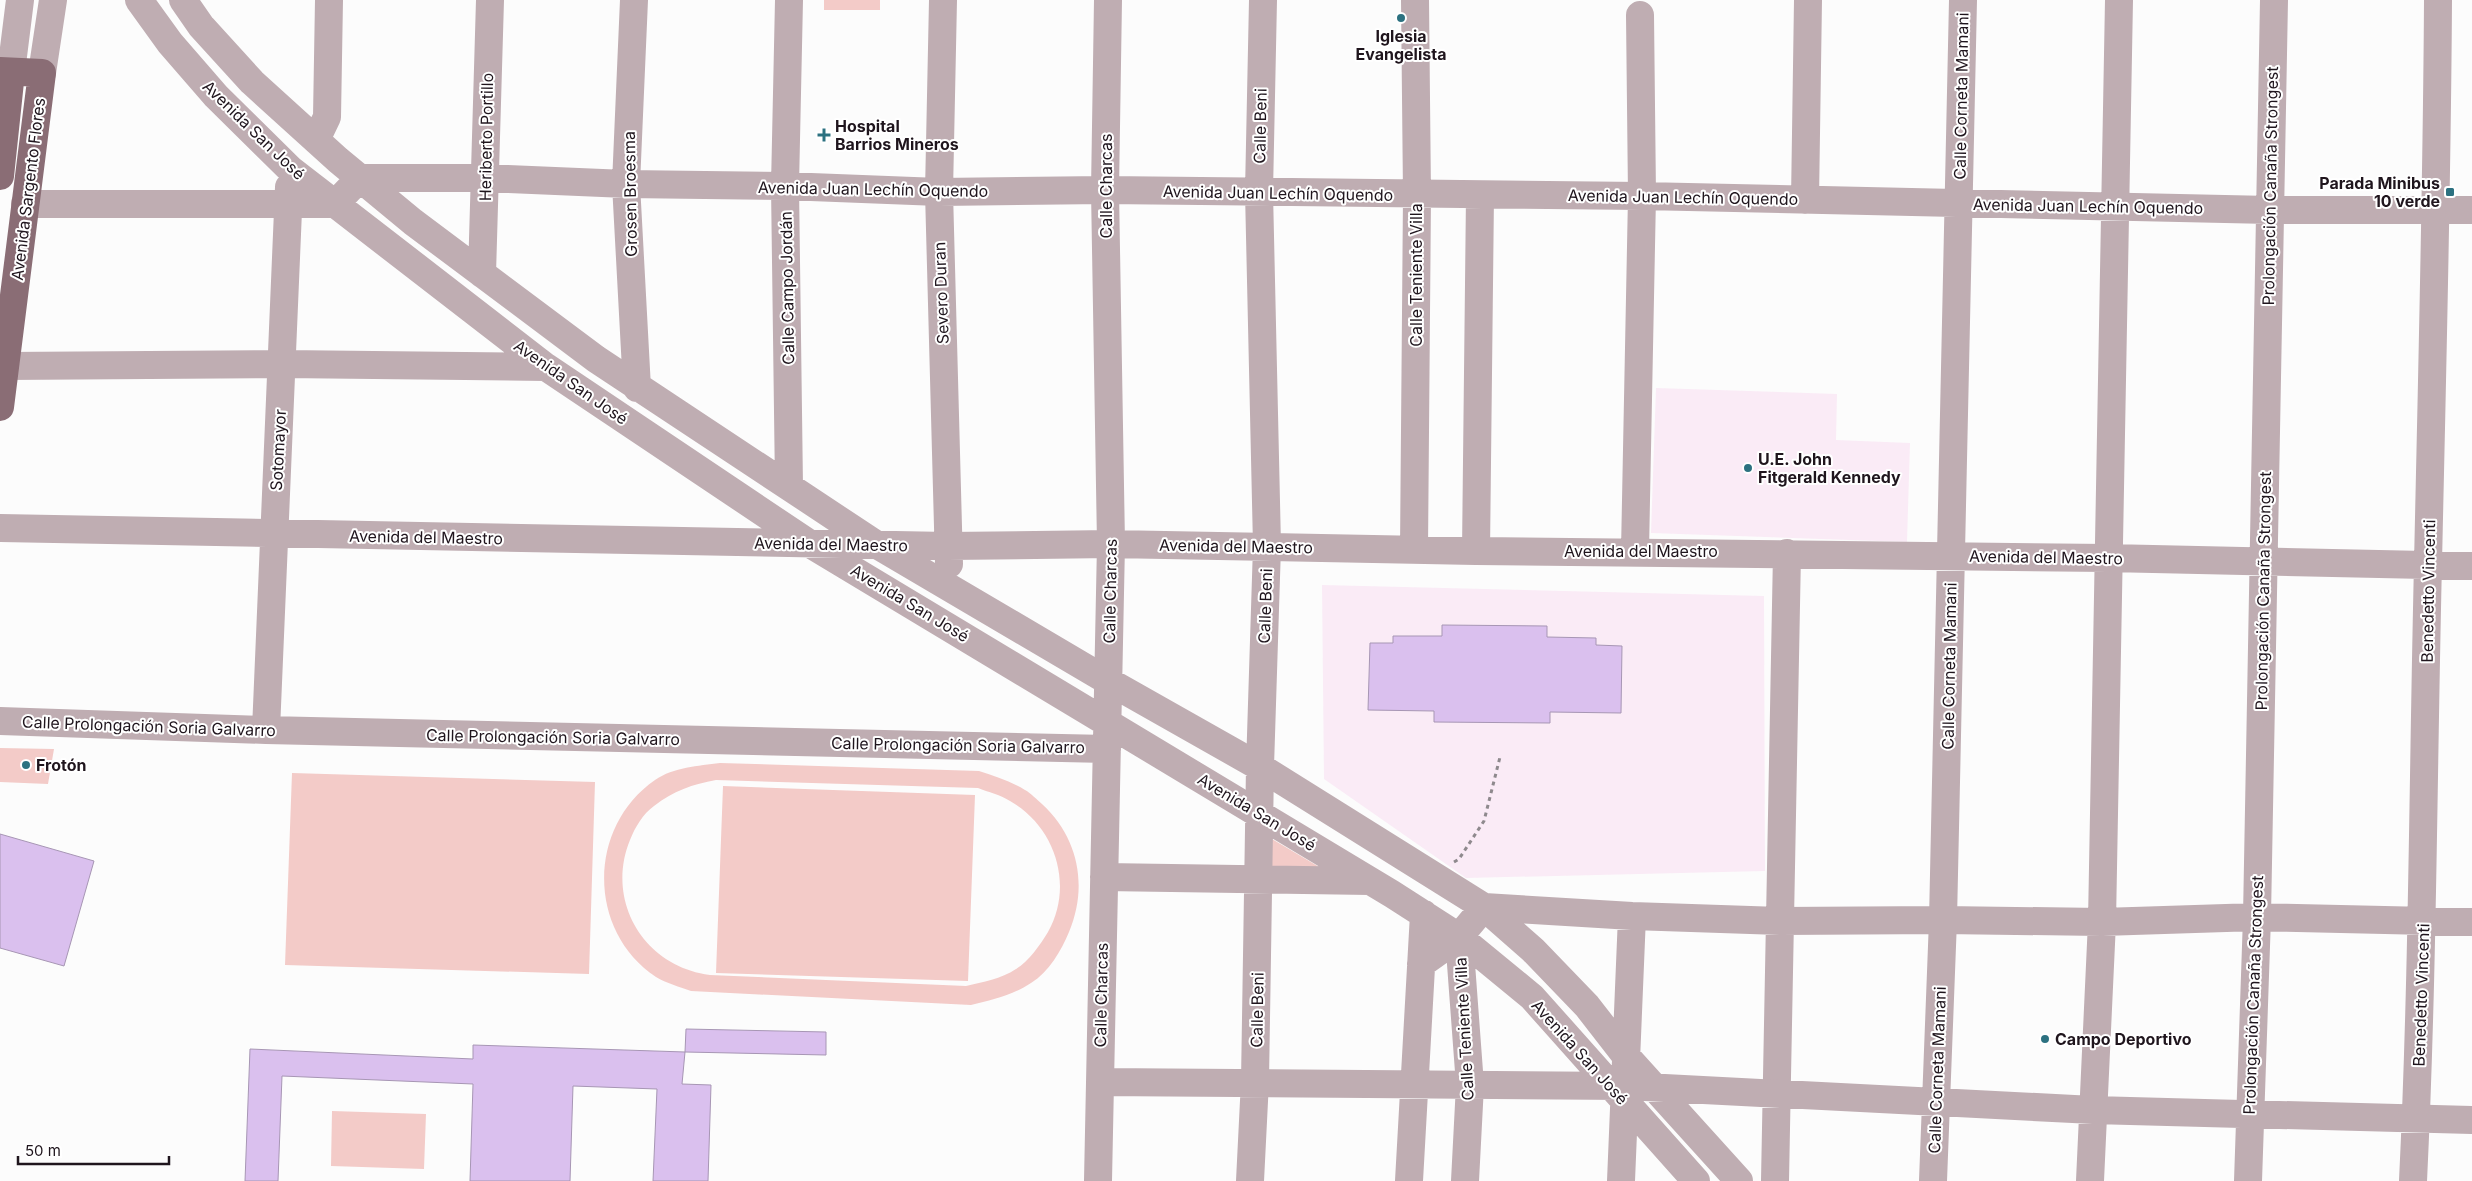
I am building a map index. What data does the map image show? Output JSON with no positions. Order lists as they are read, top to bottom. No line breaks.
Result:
{"streets":{"main road":["Avenida Sargento Flores"],"street":["Calle Corneta Mamani","Calle Beni","Avenida San José","Heriberto Portillo","Calle Charcas","Prolongación Canaña Strongest","Avenida Juan Lechín Oquendo","Grosen Broesma","Calle Teniente Villa","Calle Campo Jordán","Severo Duran","Sotomayor","Avenida del Maestro","Benedetto Vincenti","Calle Prolongación Soria Galvarro"]},"crossings":[["Calle Corneta Mamani","Avenida Juan Lechín Oquendo"],["Calle Corneta Mamani","Avenida del Maestro"],["Calle Beni","Avenida San José"],["Calle Beni","Avenida Juan Lechín Oquendo"],["Calle Beni","Avenida del Maestro"],["Avenida San José","Heriberto Portillo"],["Avenida San José","Calle Charcas"],["Avenida San José","Avenida Juan Lechín Oquendo"],["Avenida San José","Grosen Broesma"],["Avenida San José","Calle Teniente Villa"],["Avenida San José","Calle Campo Jordán"],["Avenida San José","Severo Duran"],["Avenida San José","Sotomayor"],["Avenida San José","Avenida del Maestro"],["Heriberto Portillo","Avenida Juan Lechín Oquendo"],["Calle Charcas","Avenida Juan Lechín Oquendo"],["Calle Charcas","Avenida del Maestro"],["Calle Charcas","Calle Prolongación Soria Galvarro"],["Prolongación Canaña Strongest","Avenida Juan Lechín Oquendo"],["Prolongación Canaña Strongest","Avenida del Maestro"],["Avenida Juan Lechín Oquendo","Grosen Broesma"],["Avenida Juan Lechín Oquendo","Calle Teniente Villa"],["Avenida Juan Lechín Oquendo","Calle Campo Jordán"],["Avenida Juan Lechín Oquendo","Severo Duran"],["Avenida Juan Lechín Oquendo","Benedetto Vincenti"],["Calle Teniente Villa","Avenida del Maestro"],["Severo Duran","Avenida del Maestro"],["Sotomayor","Avenida del Maestro"],["Sotomayor","Calle Prolongación Soria Galvarro"],["Avenida del Maestro","Benedetto Vincenti"]],"places":{"other":["Iglesia Evangelista","U.E. John Fitgerald Kennedy","Frotón","Campo Deportivo"],"health":["Hospital Barrios Mineros"],"transit":["Parada Minibus 10 verde"]},"scale_bar":"50 m"}
